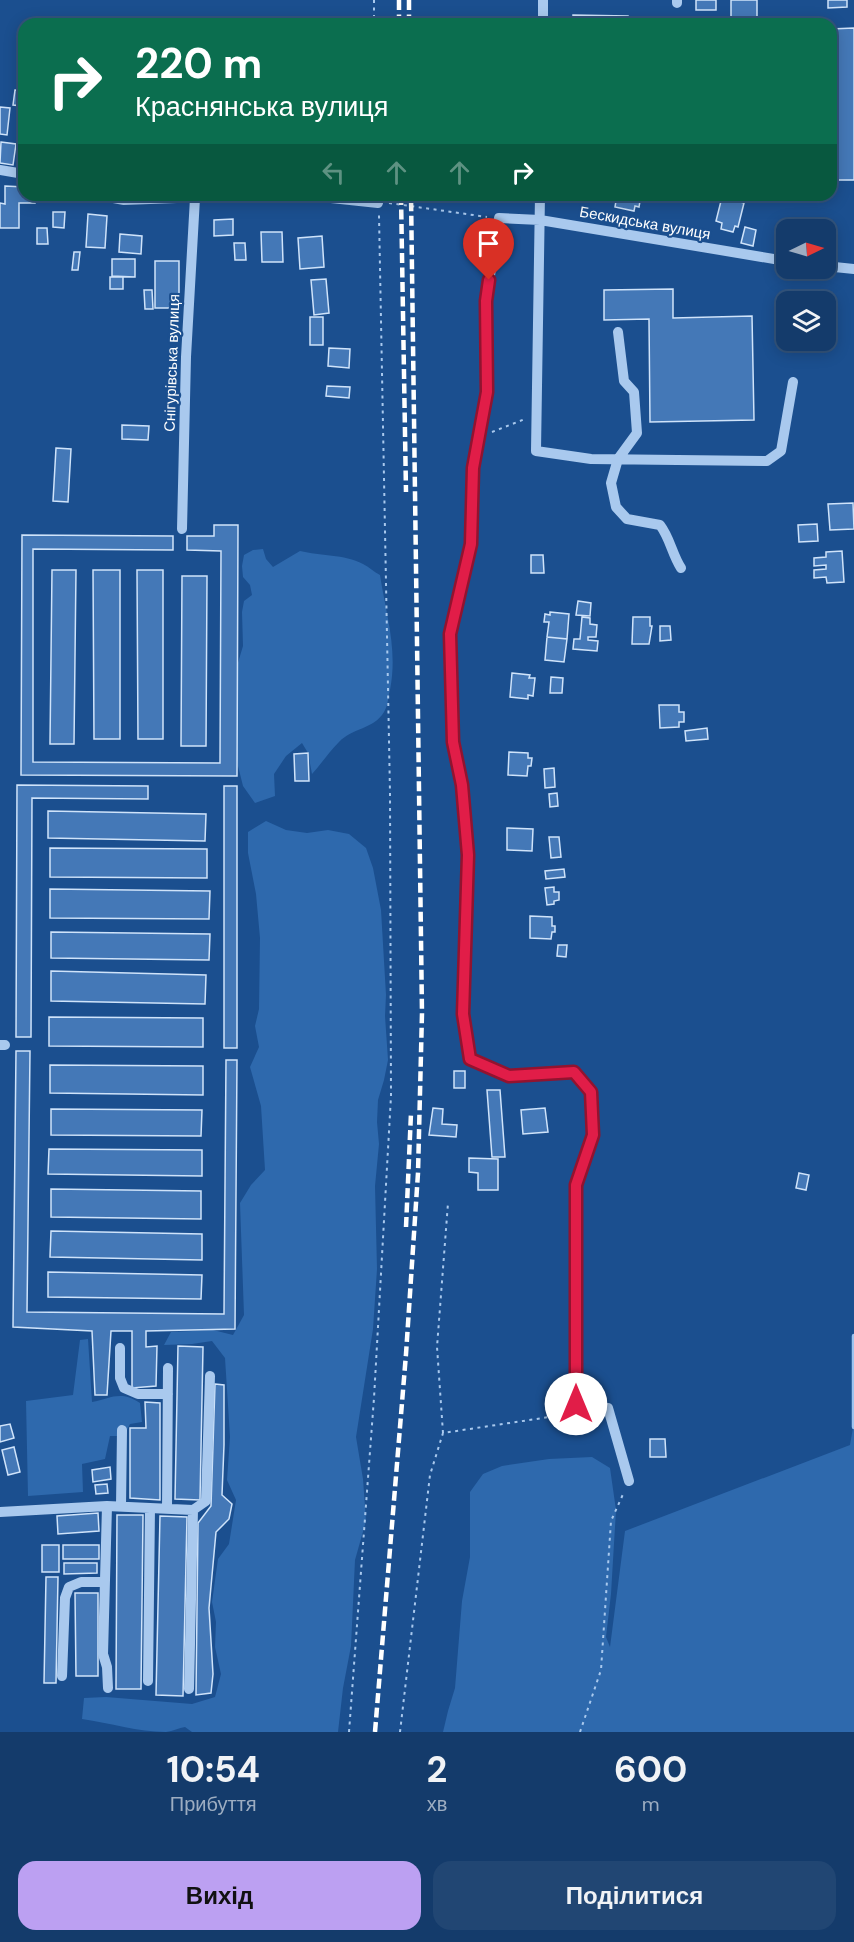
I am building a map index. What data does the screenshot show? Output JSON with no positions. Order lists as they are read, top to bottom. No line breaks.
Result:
{"streets":{"street":["Бескидська вулиця","Снігурівська вулиця"]},"north":"right","page":{"turn":["220 m","Краснянська вулиця"],"eta":["10:54","Прибуття","2","хв","600","m"],"buttons":["Вихід","Поділитися"]}}
